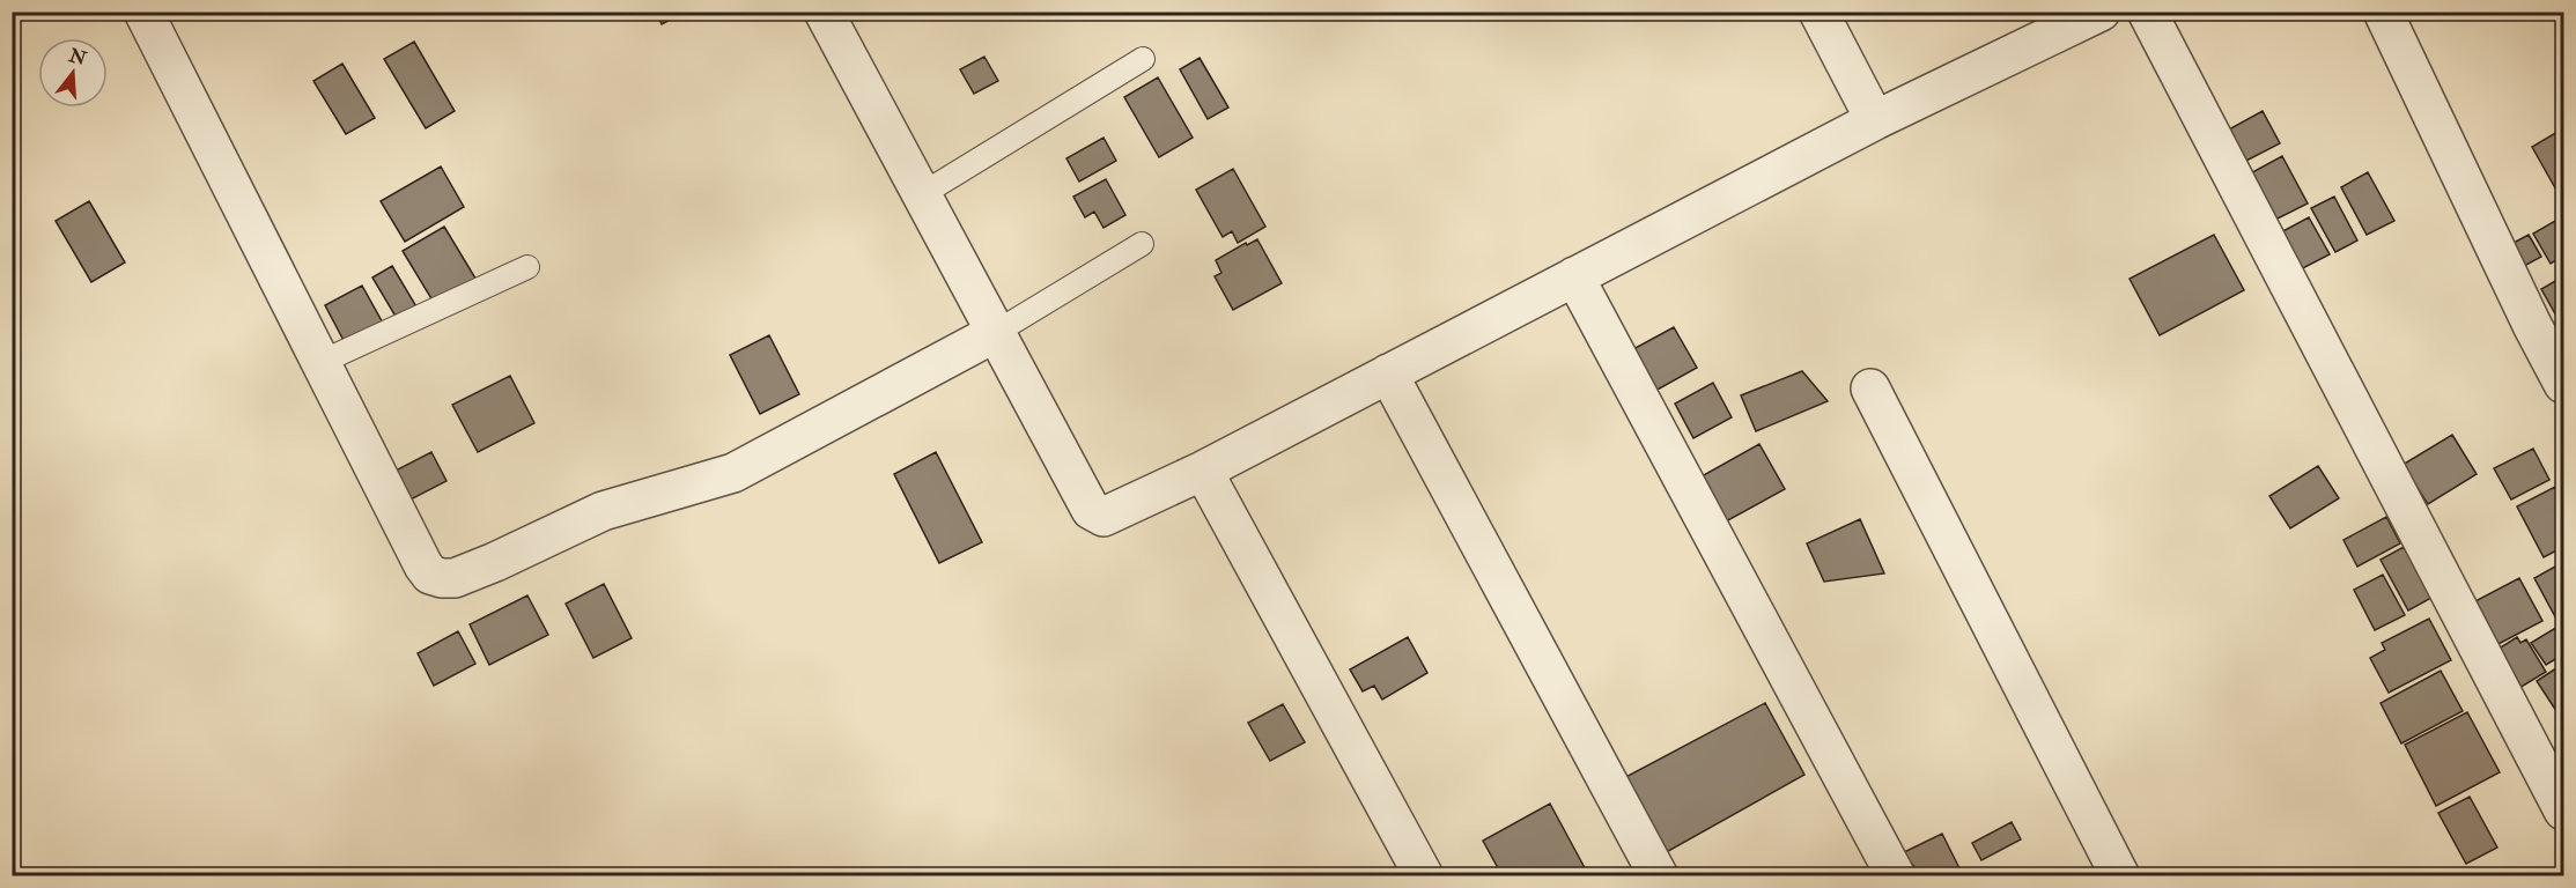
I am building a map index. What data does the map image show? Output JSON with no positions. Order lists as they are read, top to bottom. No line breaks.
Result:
{"north":"top"}
